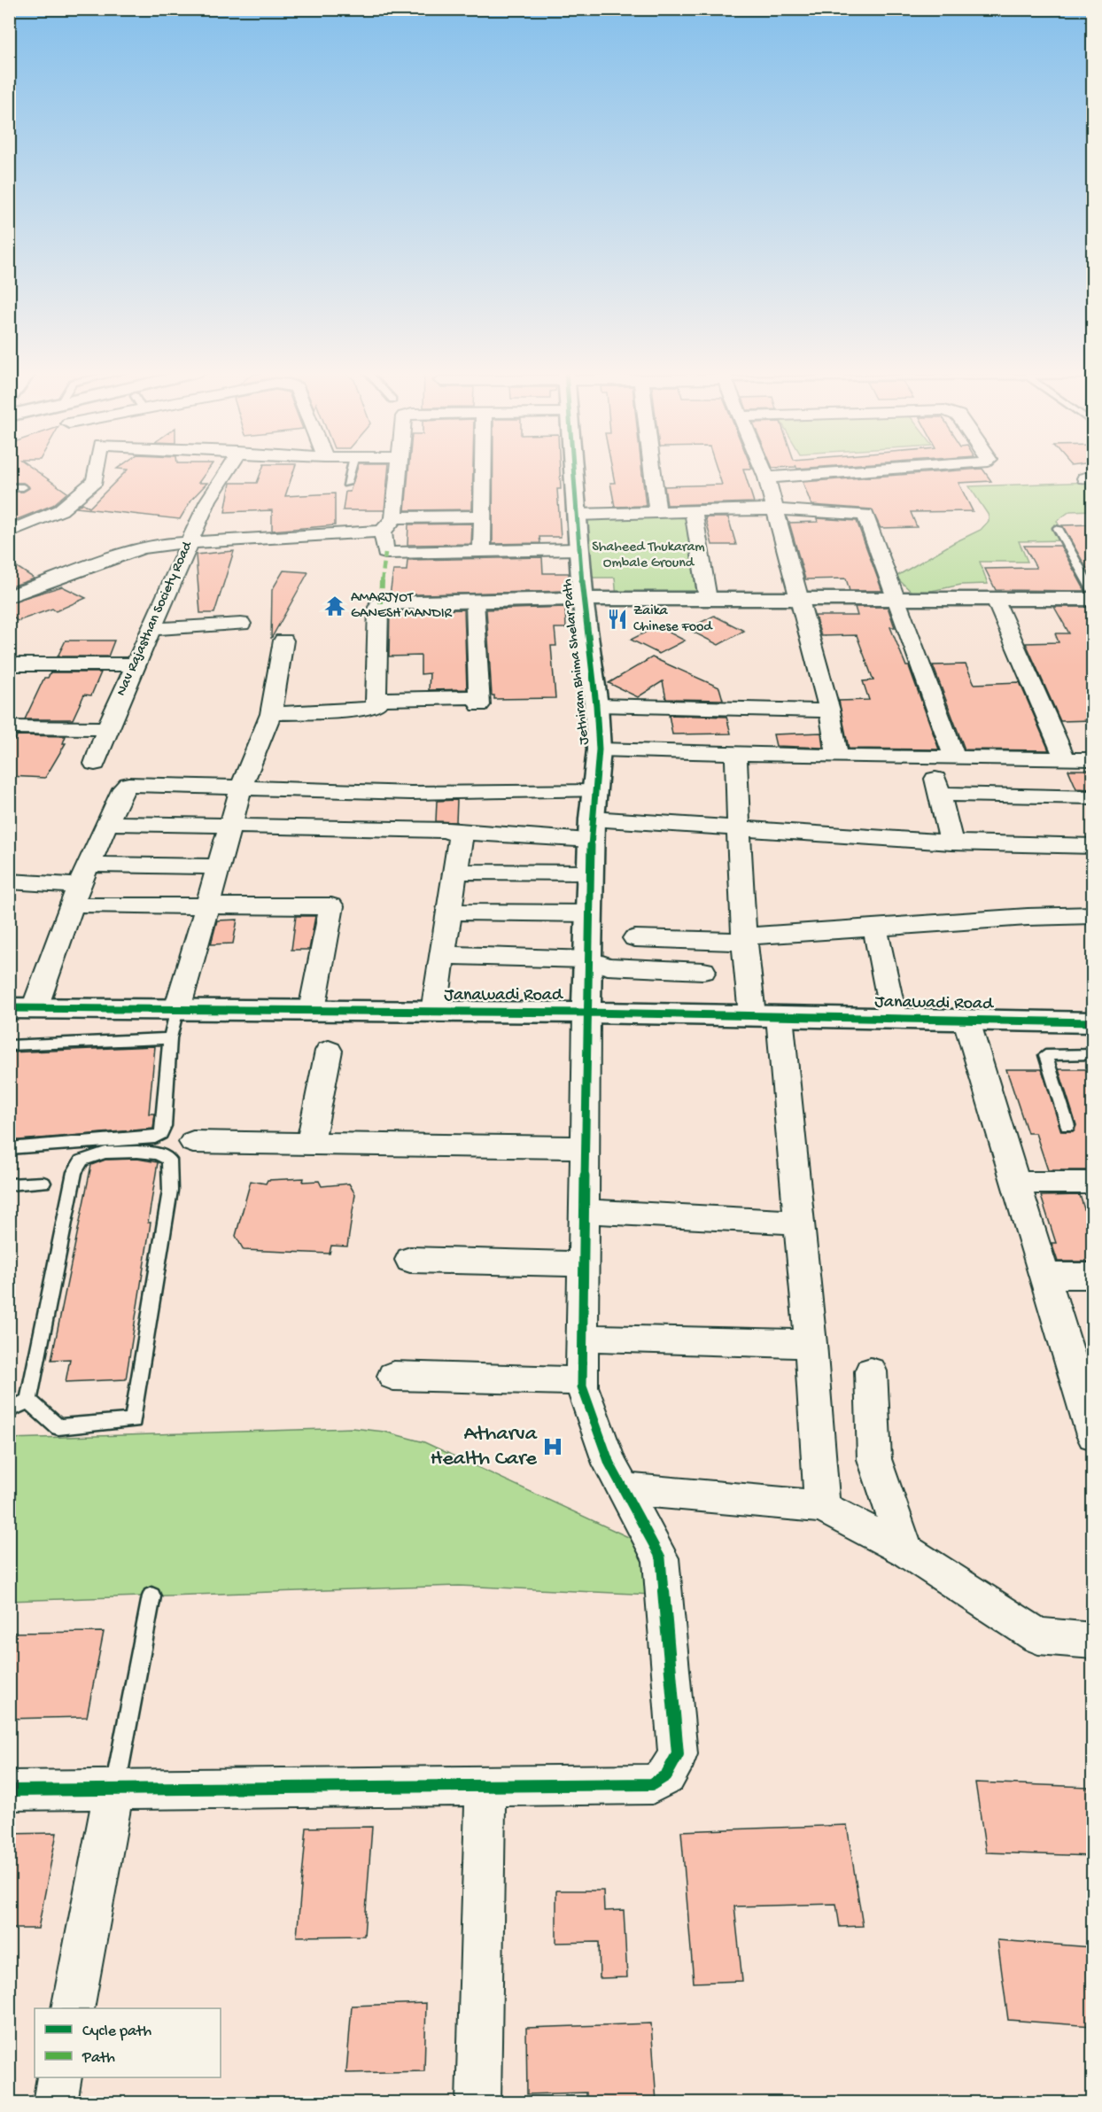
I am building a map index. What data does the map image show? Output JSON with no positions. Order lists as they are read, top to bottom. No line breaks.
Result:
{"streets":{"street":["Nav Rajasthan Society Road","Jethiram Bhima Shelar Path","Janawadi Road"]},"crossings":[["Jethiram Bhima Shelar Path","Janawadi Road"]],"parks":["Shaheed Thukaram Ombale Ground"],"places":{"temple":["AMARJYOT GANESH MANDIR"],"restaurant":["Zaika Chinese Food"],"hospital":["Atharva Health Care"]},"legend":["Cycle path","Path"]}
